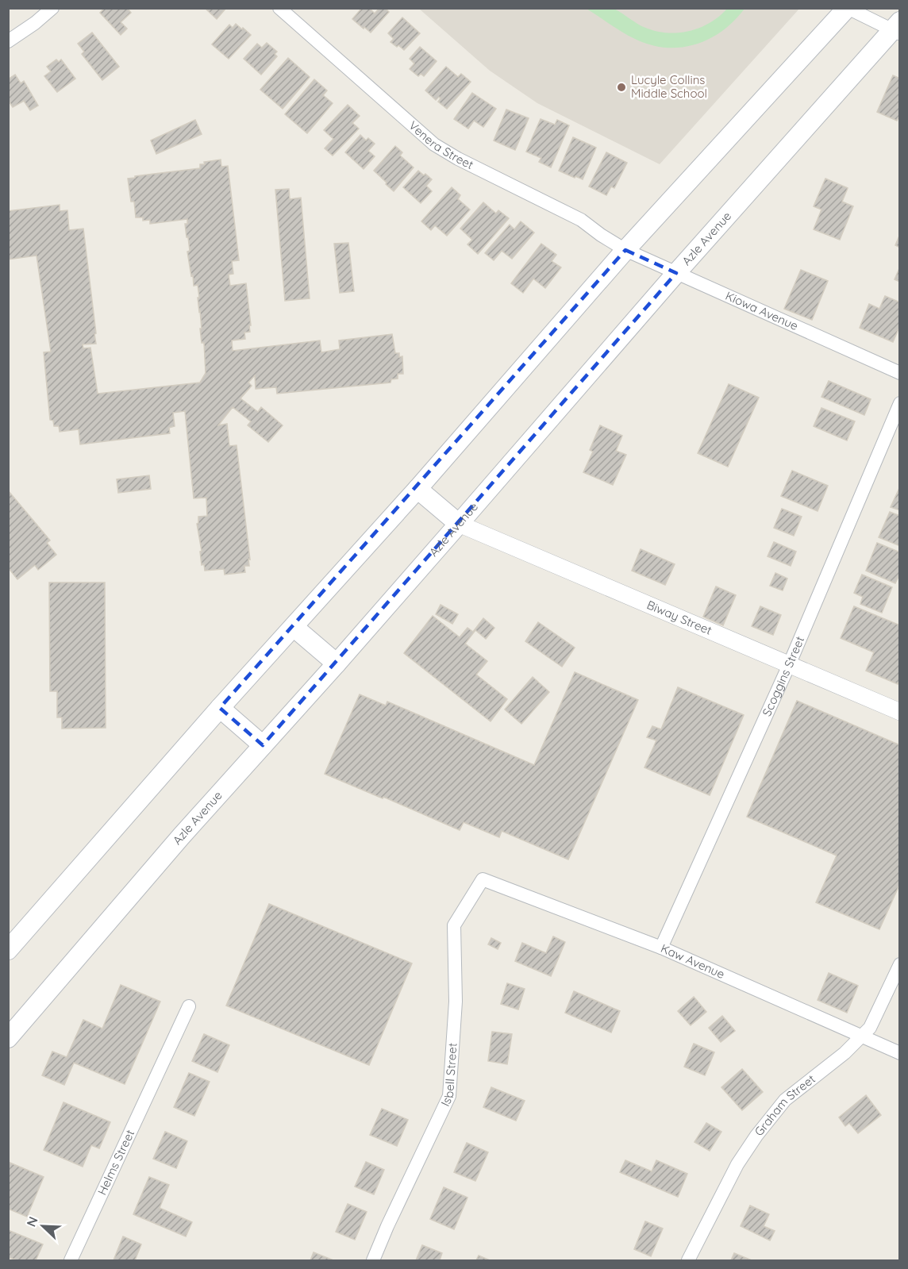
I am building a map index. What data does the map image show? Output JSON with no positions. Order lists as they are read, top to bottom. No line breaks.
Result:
{"streets":{"main road":["Azle Avenue"],"street":["Venera Street","Kiowa Avenue","Biway Street","Scoggins Street","Kaw Avenue","Isbell Street","Graham Street","Helms Street"]},"crossings":[["Venera Street","Kiowa Avenue"],["Azle Avenue","Kiowa Avenue"],["Azle Avenue","Biway Street"],["Biway Street","Scoggins Street"],["Scoggins Street","Kaw Avenue"],["Kaw Avenue","Isbell Street"],["Kaw Avenue","Graham Street"]],"places":["Lucyle Collins Middle School"],"north":"top left"}
